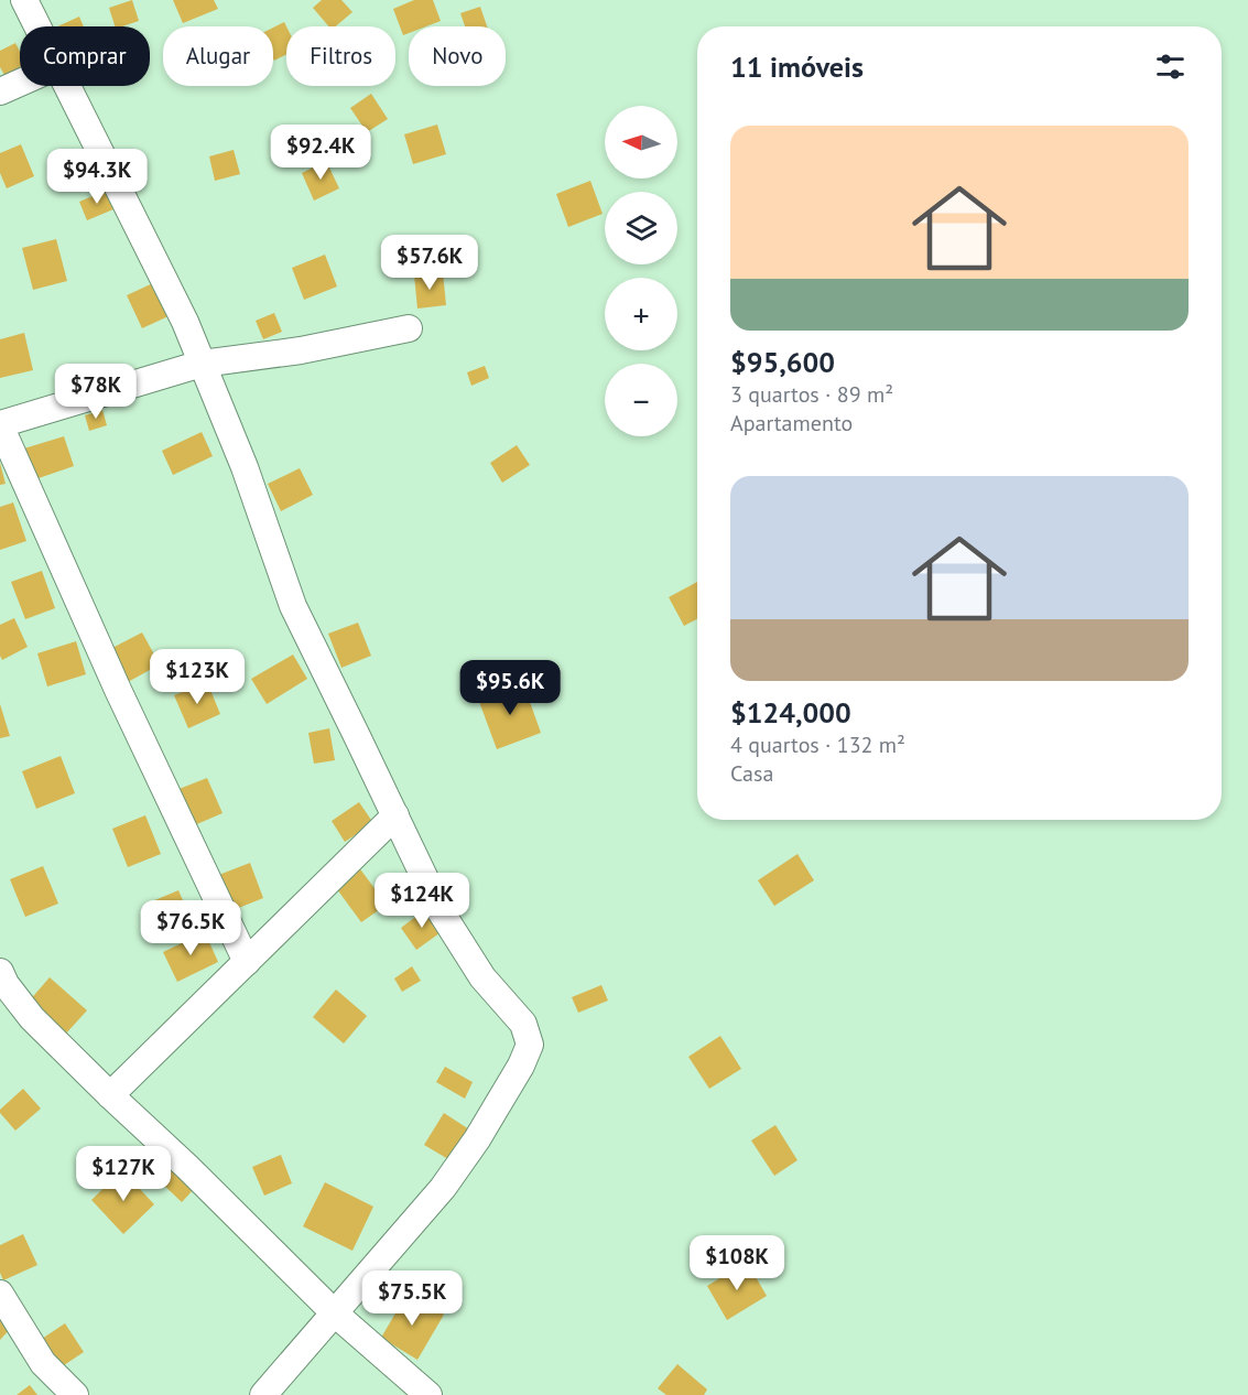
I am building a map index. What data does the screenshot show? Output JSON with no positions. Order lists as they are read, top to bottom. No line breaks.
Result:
{"north":"left","page":{"chip":["Comprar","Alugar","Filtros","Novo"],"heading":"11 imóveis","map_buttons":["+","−"],"list":[{"name":"$95,600","note":"3 quartos · 89 m² · Apartamento"},{"name":"$124,000","note":"4 quartos · 132 m² · Casa"}],"price":["$92.4K","$94.3K","$57.6K","$78K","$123K","$95.6K","$124K","$76.5K","$127K","$108K","$75.5K"]}}
